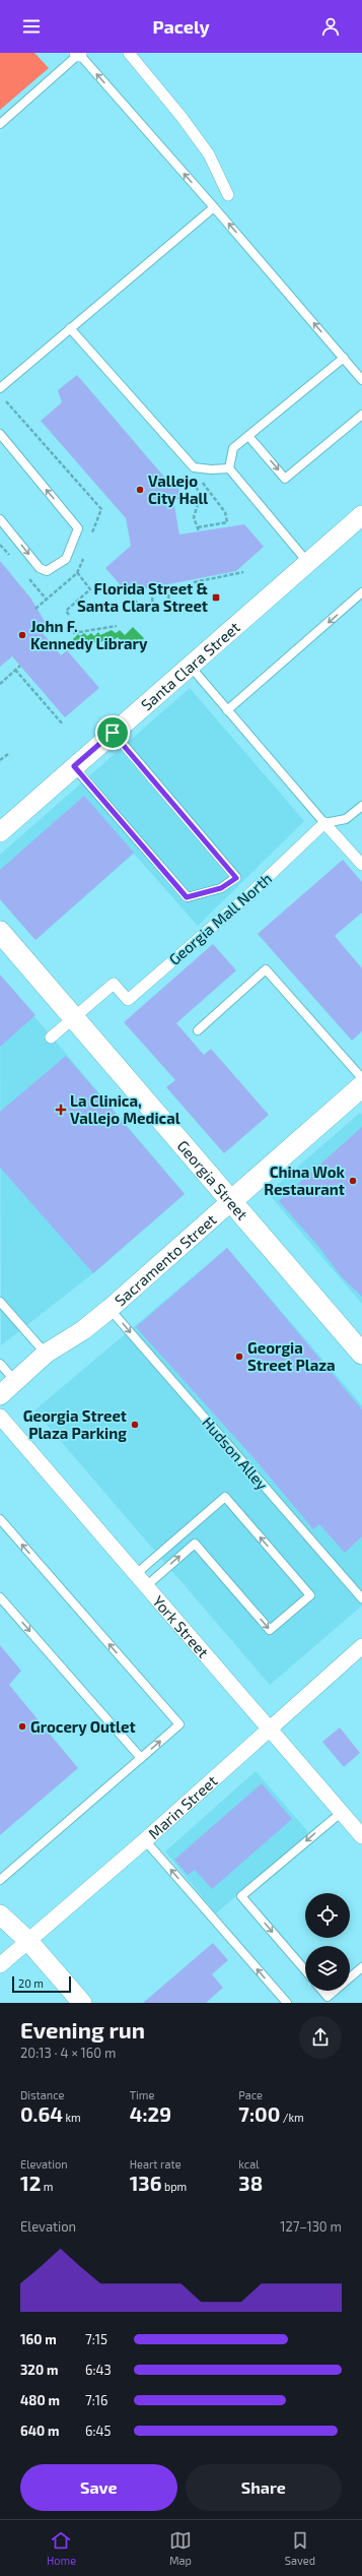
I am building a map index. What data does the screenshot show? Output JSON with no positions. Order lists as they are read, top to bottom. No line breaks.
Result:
{"streets":{"main road":["Georgia Street","Sacramento Street"],"street":["Santa Clara Street","Georgia Mall North","York Street","Marin Street"],"lane":["Hudson Alley"]},"crossings":[["Georgia Mall North","Georgia Street"],["Georgia Street","Sacramento Street"],["Sacramento Street","Hudson Alley"],["York Street","Marin Street"]],"one_way":["Hudson Alley"],"places":{"other":["Vallejo City Hall","John F. Kennedy Library","China Wok Restaurant","Georgia Street Plaza","Georgia Street Plaza Parking","Grocery Outlet"],"transit":["Florida Street & Santa Clara Street"],"health":["La Clinica, Vallejo Medical"]},"scale_bar":"20 m","page":{"header":"Pacely","scale":"20 m","heading":["Evening run","20:13 · 4 × 160 m"],"stats":[["Distance","0.64 km"],["Time","4:29"],["Pace","7:00 /km"],["Elevation","12 m"],["Heart rate","136 bpm"],["kcal","38"]],"chart":["Elevation","127–130 m"],"list":[{"name":"160 m","note":"7:15"},{"name":"320 m","note":"6:43"},{"name":"480 m","note":"7:16"},{"name":"640 m","note":"6:45"}],"buttons":["Save","Share"],"tabs":["Home","Map","Saved"]}}
